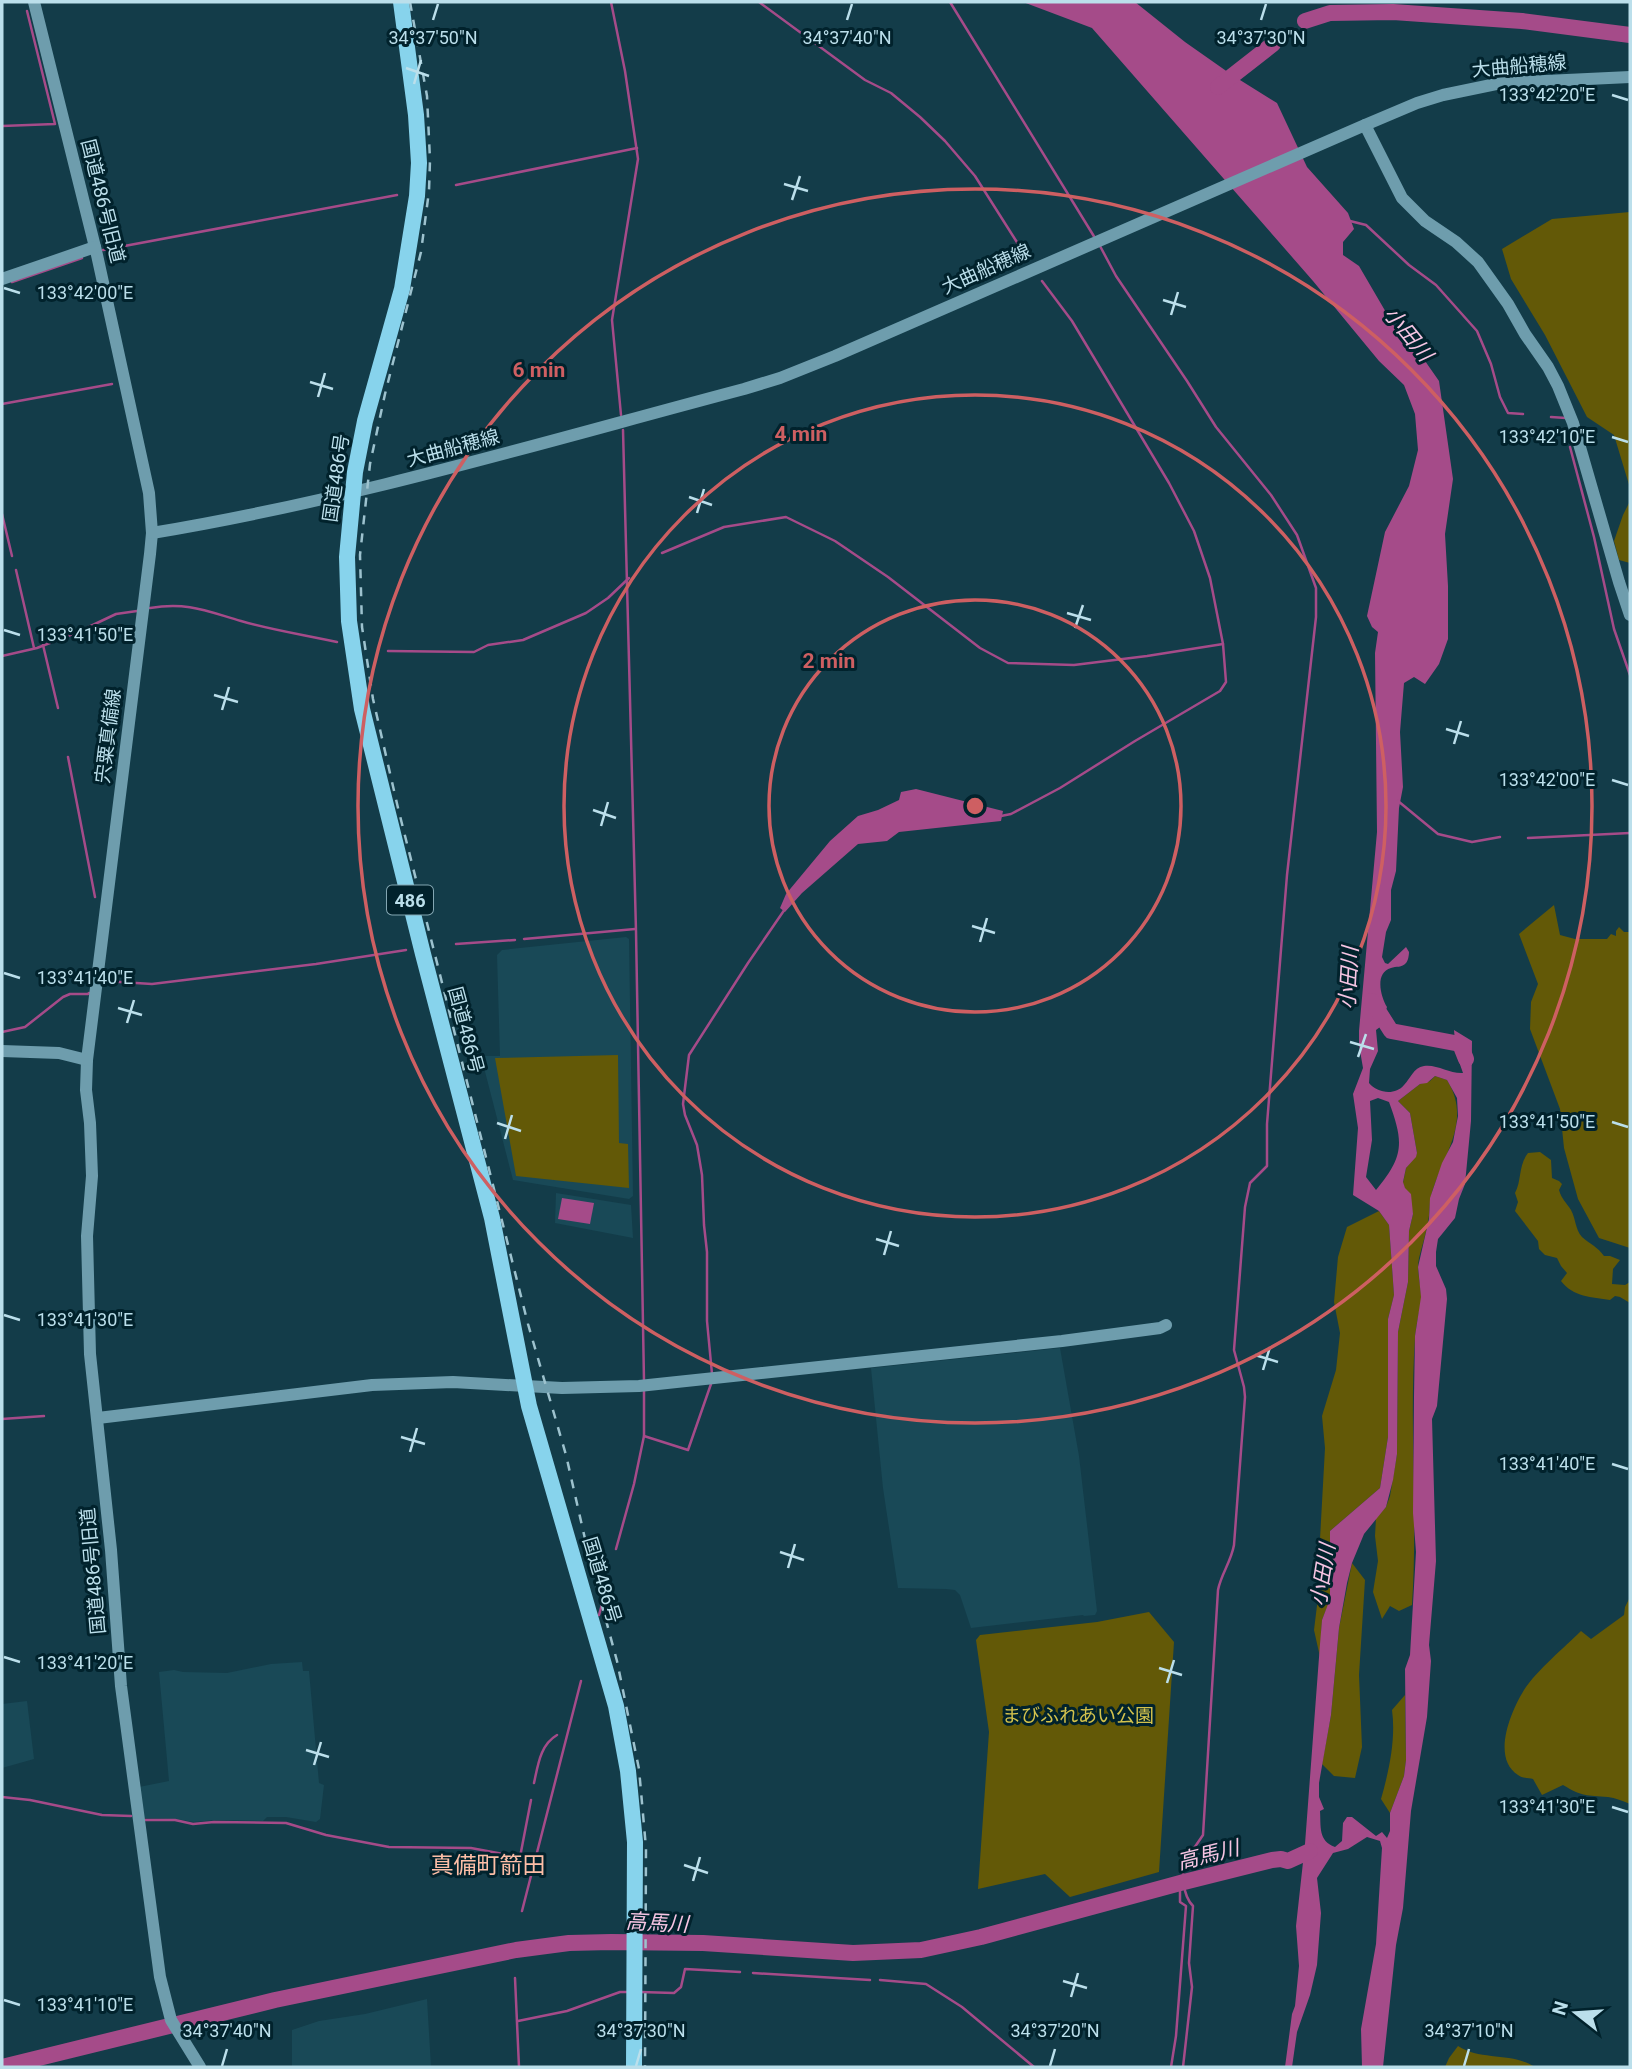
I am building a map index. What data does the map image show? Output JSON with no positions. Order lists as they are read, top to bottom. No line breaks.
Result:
{"streets":{"highway":["国道486号","486"],"street":["大曲船穂線","国道486号旧道","宍粟真備線"]},"crossings":[["大曲船穂線","国道486号"],["国道486号旧道","宍粟真備線"]],"districts":["真備町箭田"],"water":["小田川","高馬川"],"parks":["まびふれあい公園"],"north":"left","coordinates":["34°37'50\"N","34°37'40\"N","34°37'30\"N","133°42'20\"E","133°42'00\"E","133°42'10\"E","133°41'50\"E","133°41'40\"E","133°41'30\"E","133°41'20\"E","133°41'10\"E","34°37'20\"N","34°37'10\"N"],"rings":["6 min","4 min","2 min"]}
